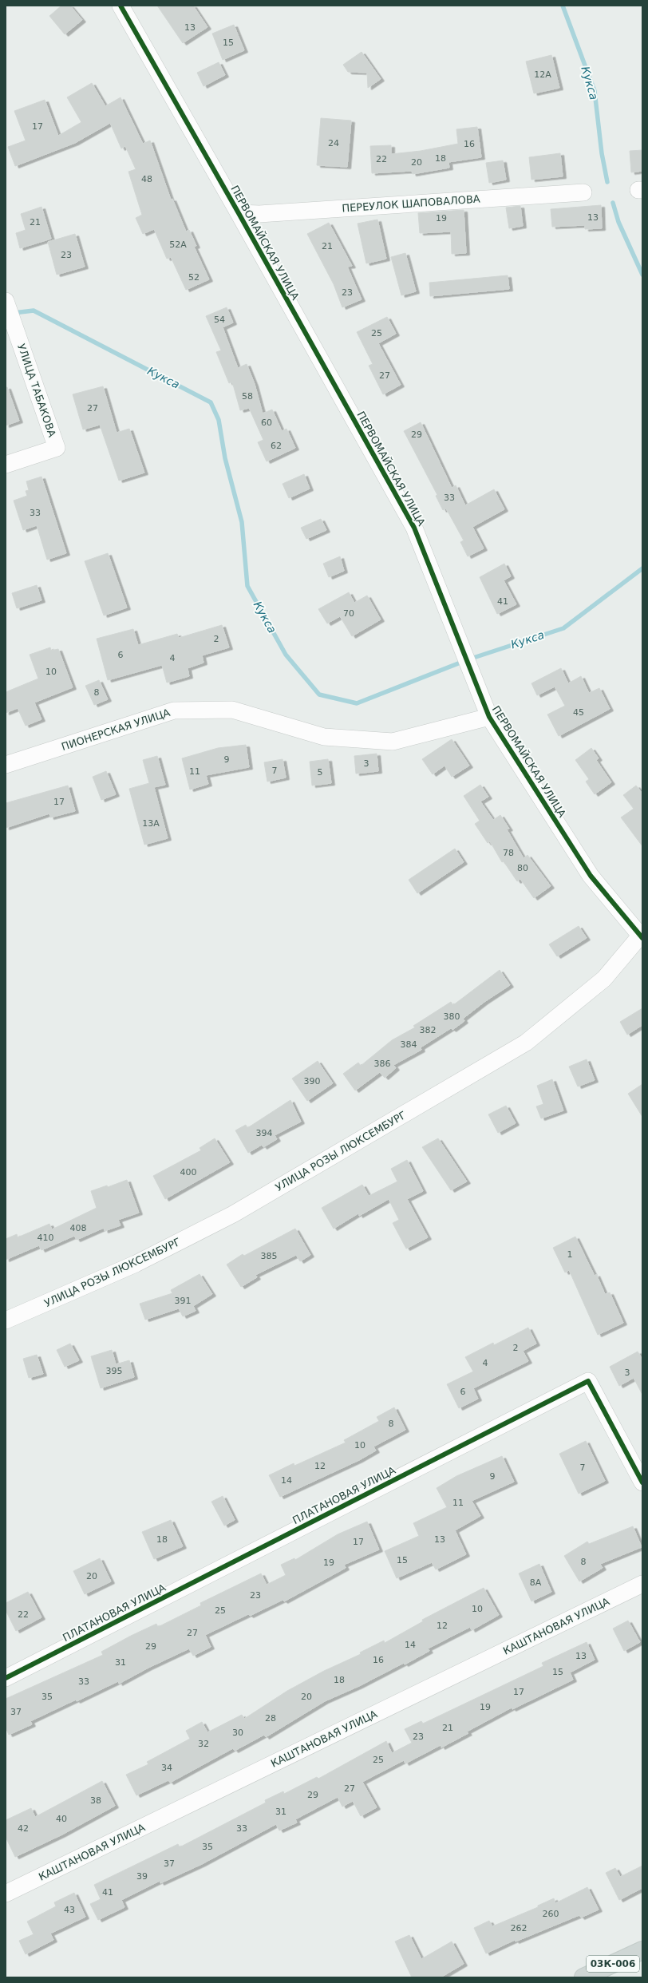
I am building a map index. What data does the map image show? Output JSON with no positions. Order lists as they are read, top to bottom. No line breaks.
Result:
{"streets":{"main road":["03К-006"],"street":["ПЕРЕУЛОК ШАПОВАЛОВА","ПЕРВОМАЙСКАЯ УЛИЦА","УЛИЦА ТАБАКОВА","ПИОНЕРСКАЯ УЛИЦА","УЛИЦА РОЗЫ ЛЮКСЕМБУРГ","ПЛАТАНОВАЯ УЛИЦА","КАШТАНОВАЯ УЛИЦА"]},"crossings":[["ПЕРЕУЛОК ШАПОВАЛОВА","ПЕРВОМАЙСКАЯ УЛИЦА"],["ПЕРВОМАЙСКАЯ УЛИЦА","ПИОНЕРСКАЯ УЛИЦА"],["ПЕРВОМАЙСКАЯ УЛИЦА","УЛИЦА РОЗЫ ЛЮКСЕМБУРГ"]],"water":["Кукса"],"house_numbers":["13","15","12А","17","24","16","18","22","20","48","13","19","21","52А","21","23","52","23","54","25","27","58","27","60","29","62","33","33","41","70","2","6","4","10","8","45","9","3","7","11","5","17","13А","78","80","380","382","384","386","390","394","400","408","410","1","385","391","2","4","395","3","6","8","10","12","7","9","14","11","18","13","17","15","8","19","20","8А","23","10","25","22","12","27","14","29","13","16","31","15","18","33","17","35","20","19","37","28","21","30","23","32","25","34","27","29","38","31","40","42","33","35","37","39","41","43","260","262"]}
